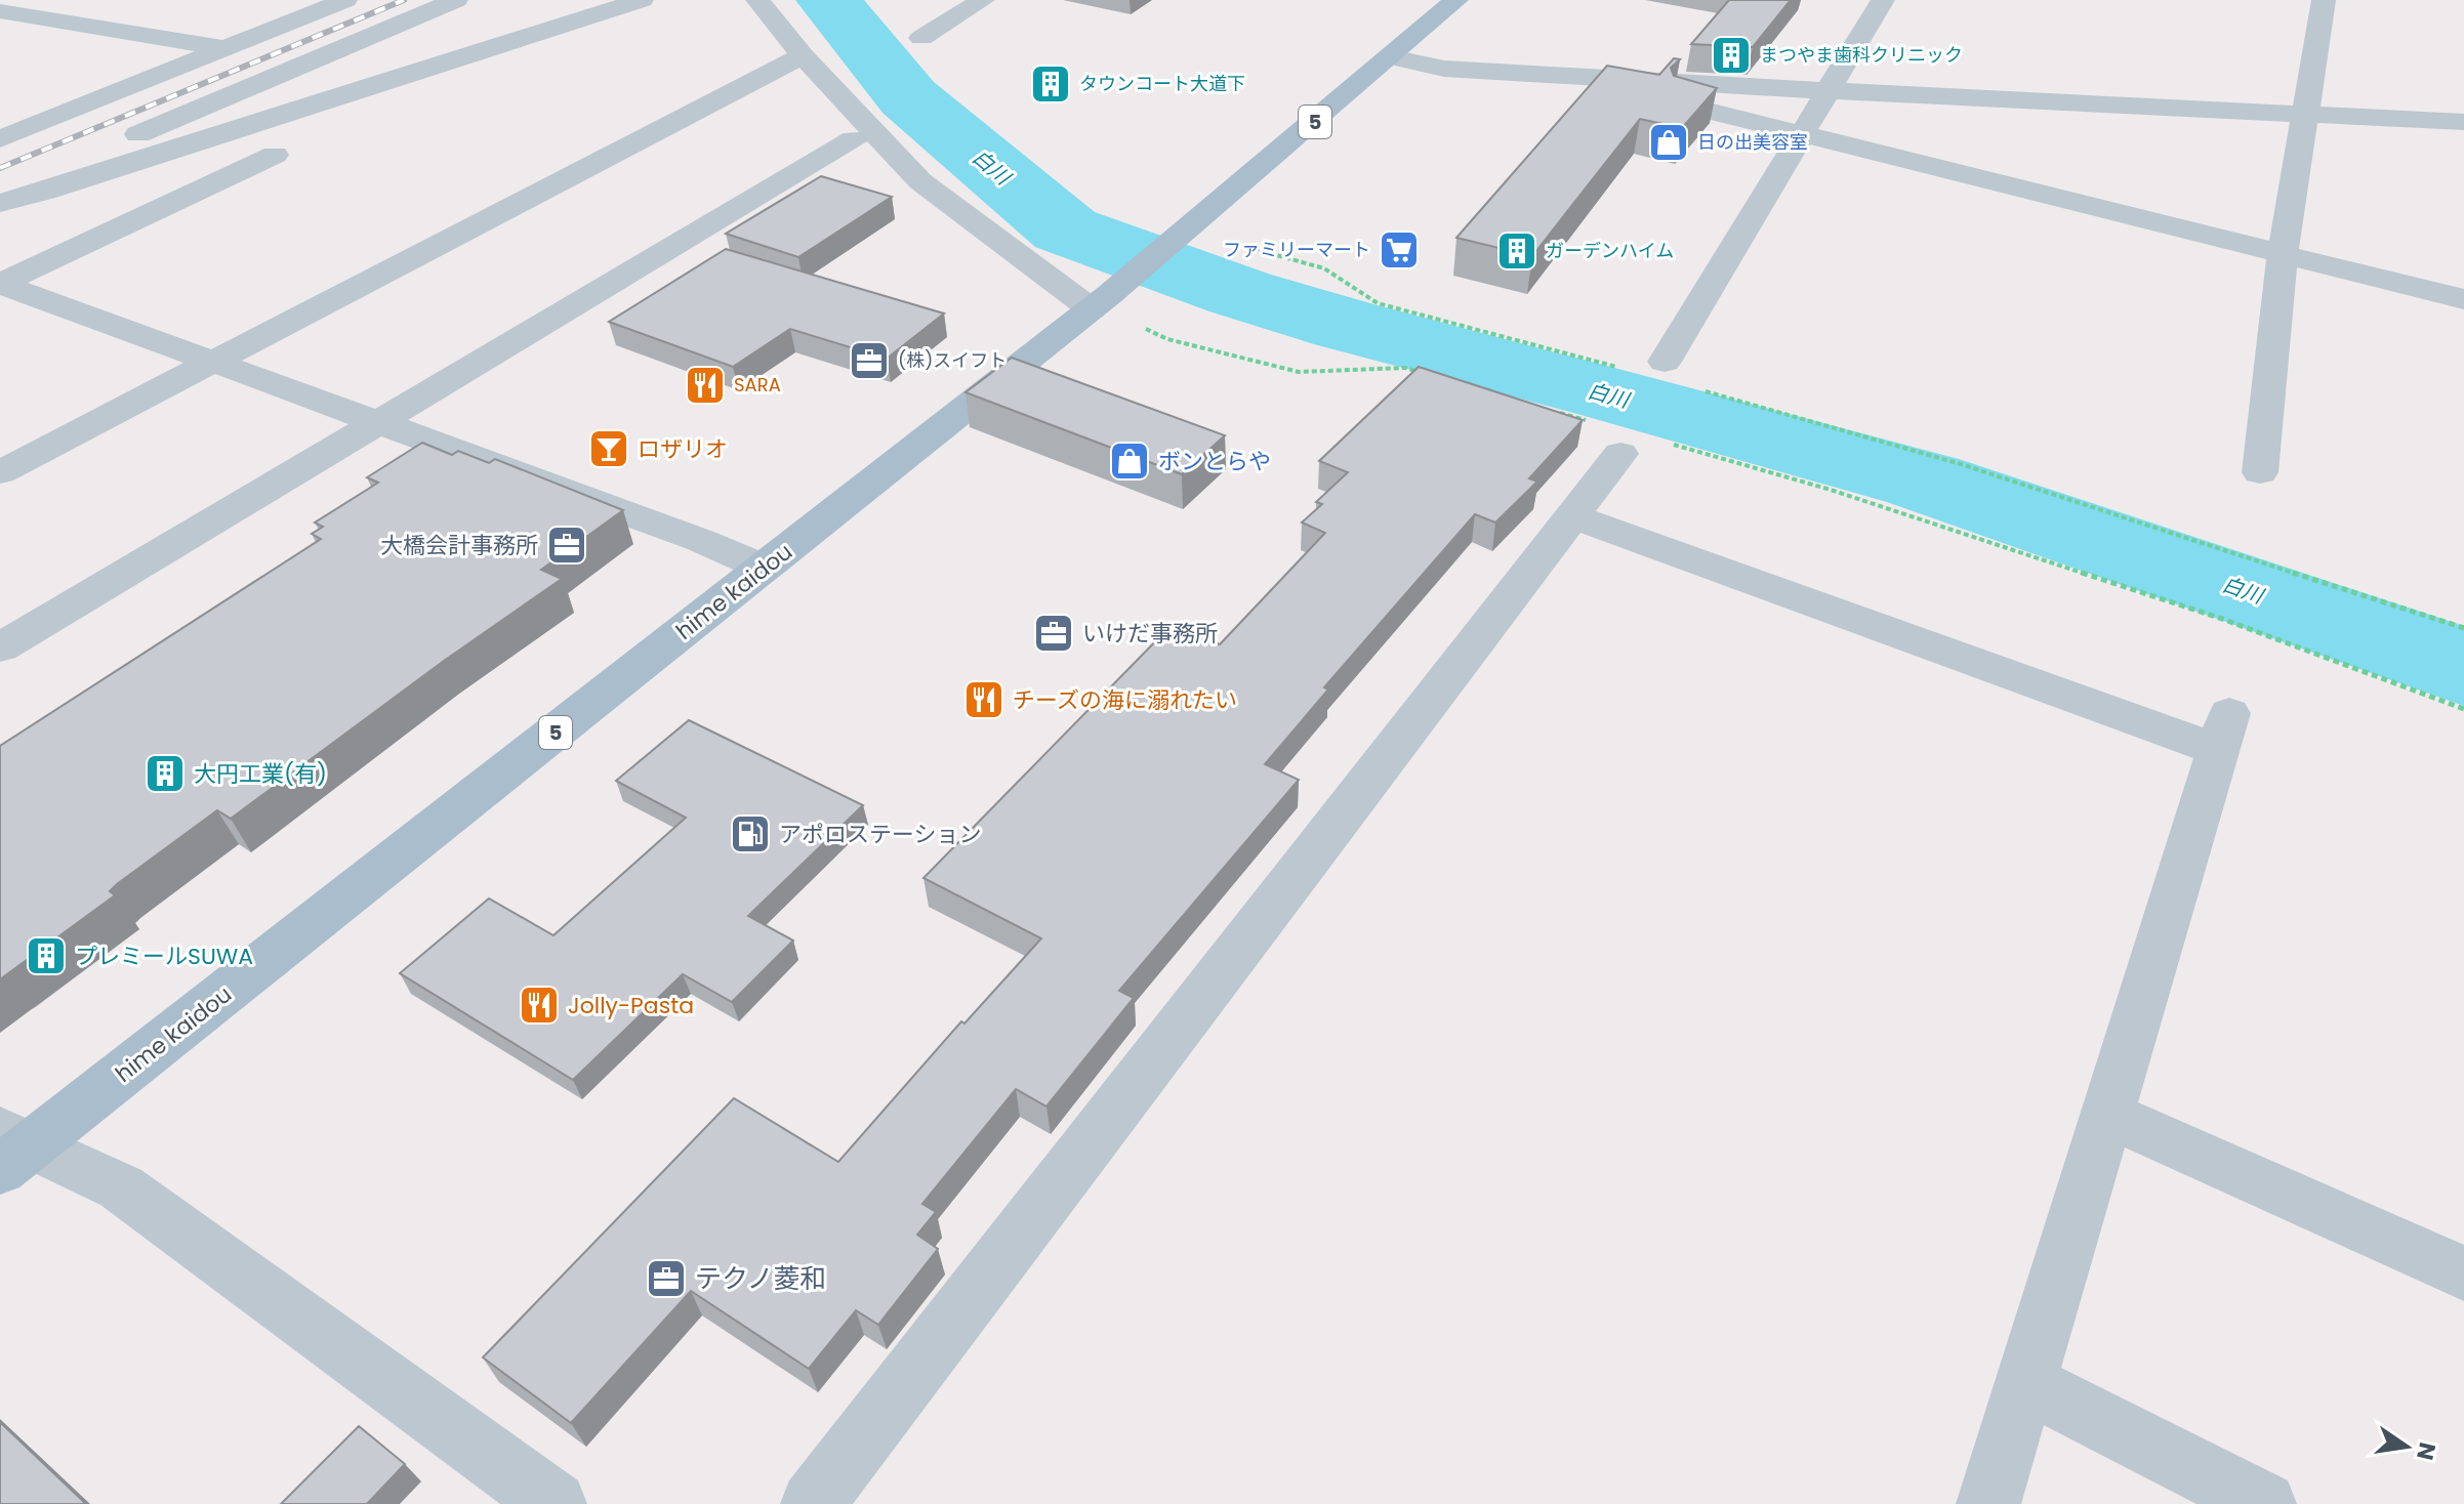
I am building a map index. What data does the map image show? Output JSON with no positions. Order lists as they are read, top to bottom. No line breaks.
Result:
{"streets":{"main road":["5","hime kaidou"]},"water":["白川"],"places":{"building":["まつやま歯科クリニック","タウンコート大道下","ガーデンハイム","大円工業(有)","プレミールSUWA"],"shop":["日の出美容室","ボンとらや"],"supermarket":["ファミリーマート"],"office":["(株)スイフト","大橋会計事務所","いけだ事務所","テクノ菱和"],"restaurant":["SARA","チーズの海に溺れたい","Jolly-Pasta"],"bar":["ロザリオ"],"fuel station":["アポロステーション"]},"north":"right"}
